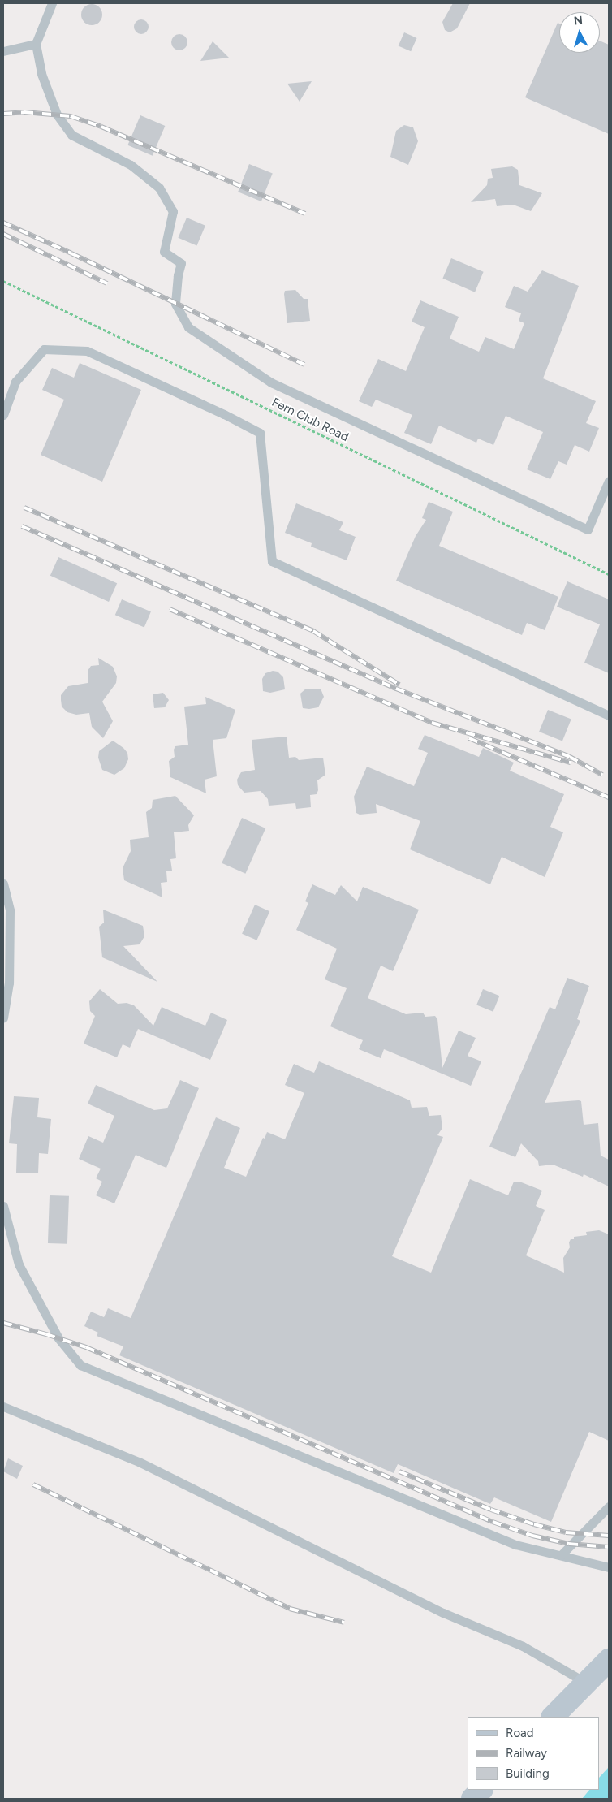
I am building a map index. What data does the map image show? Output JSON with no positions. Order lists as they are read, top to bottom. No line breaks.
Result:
{"streets":{"path":["Fern Club Road"]},"legend":["Road","Railway","Building"],"north":"top"}
